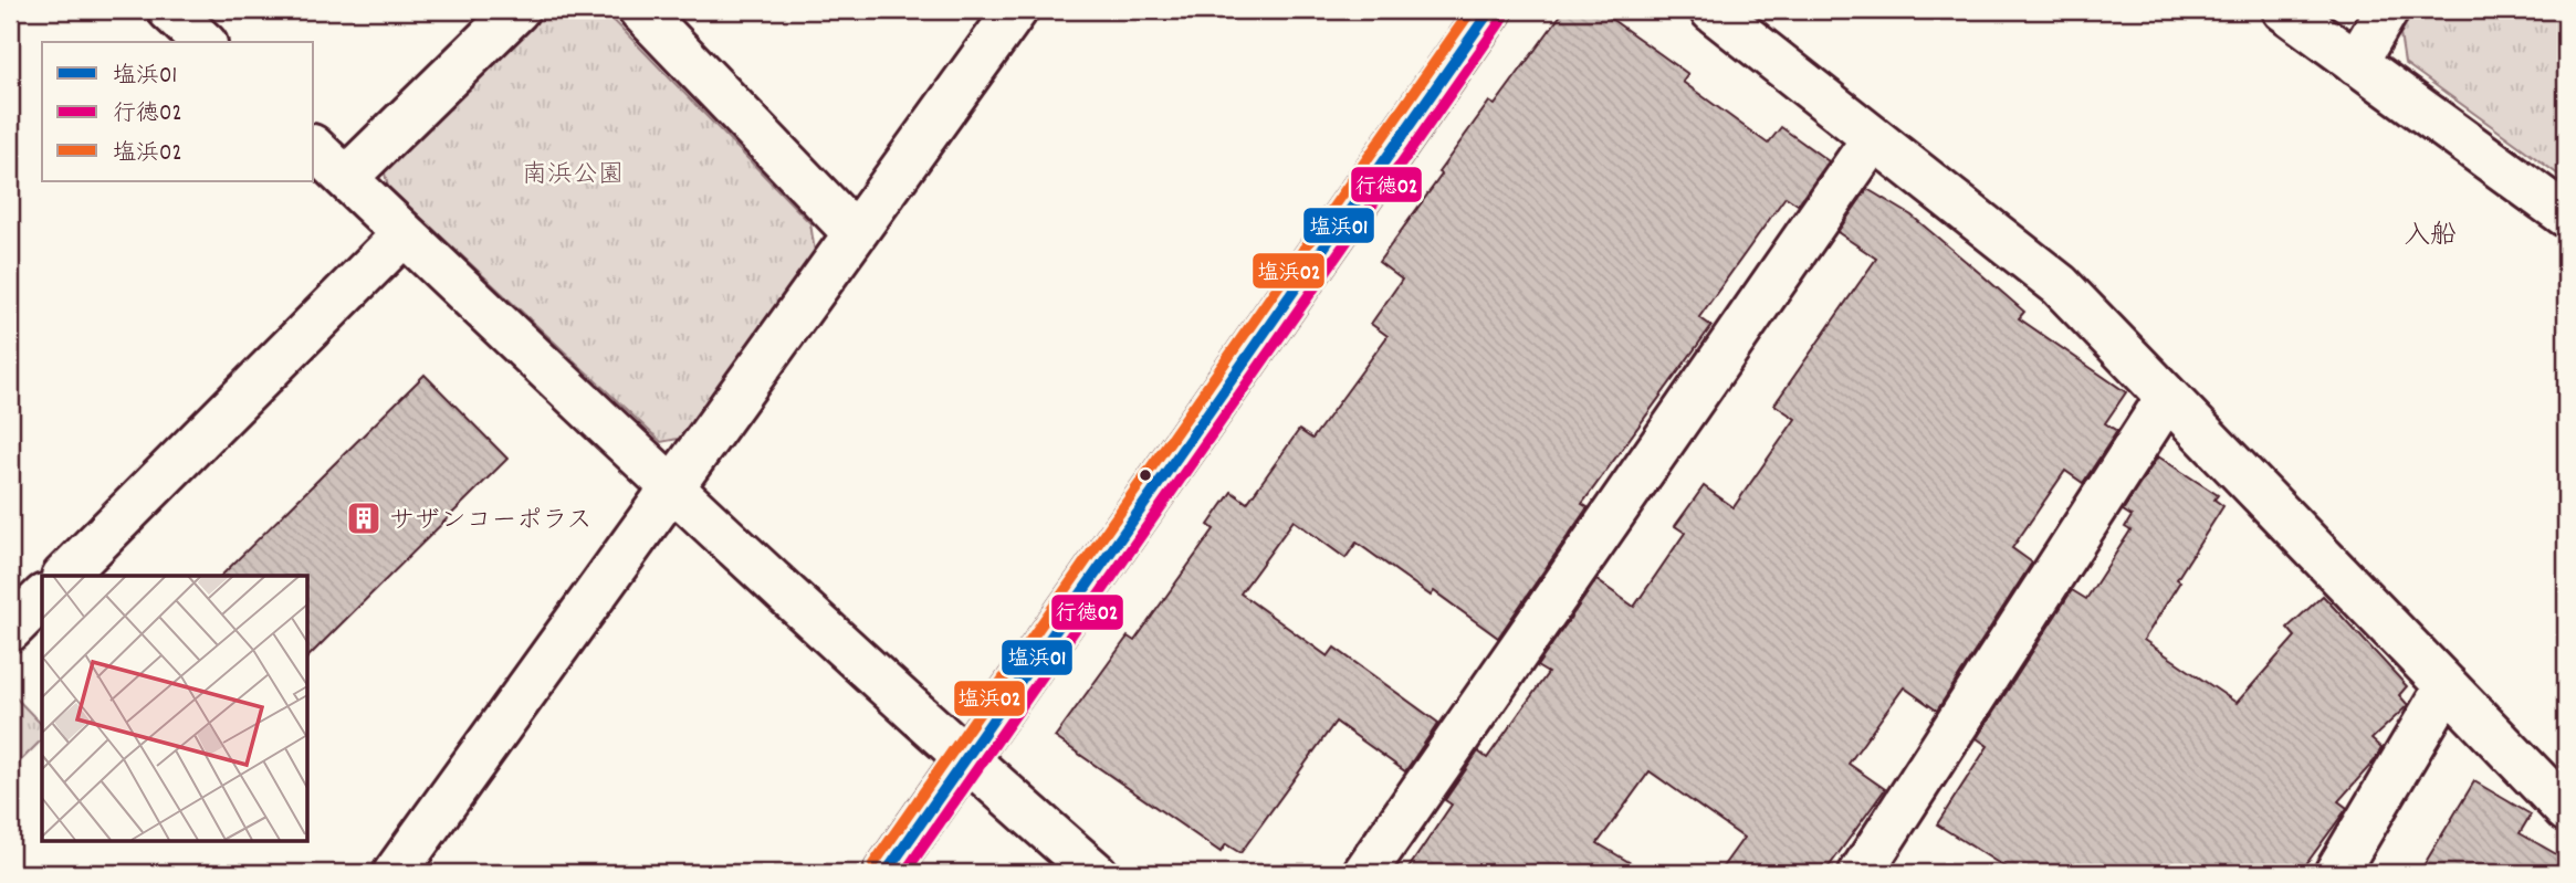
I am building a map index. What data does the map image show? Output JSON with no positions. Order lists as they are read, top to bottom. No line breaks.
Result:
{"districts":["入船"],"parks":["南浜公園"],"places":{"building":["サザンコーポラス"]},"lines":["transit line 塩浜01","transit line 塩浜02","transit line 行徳02"],"legend":["塩浜01","行徳02","塩浜02"]}
